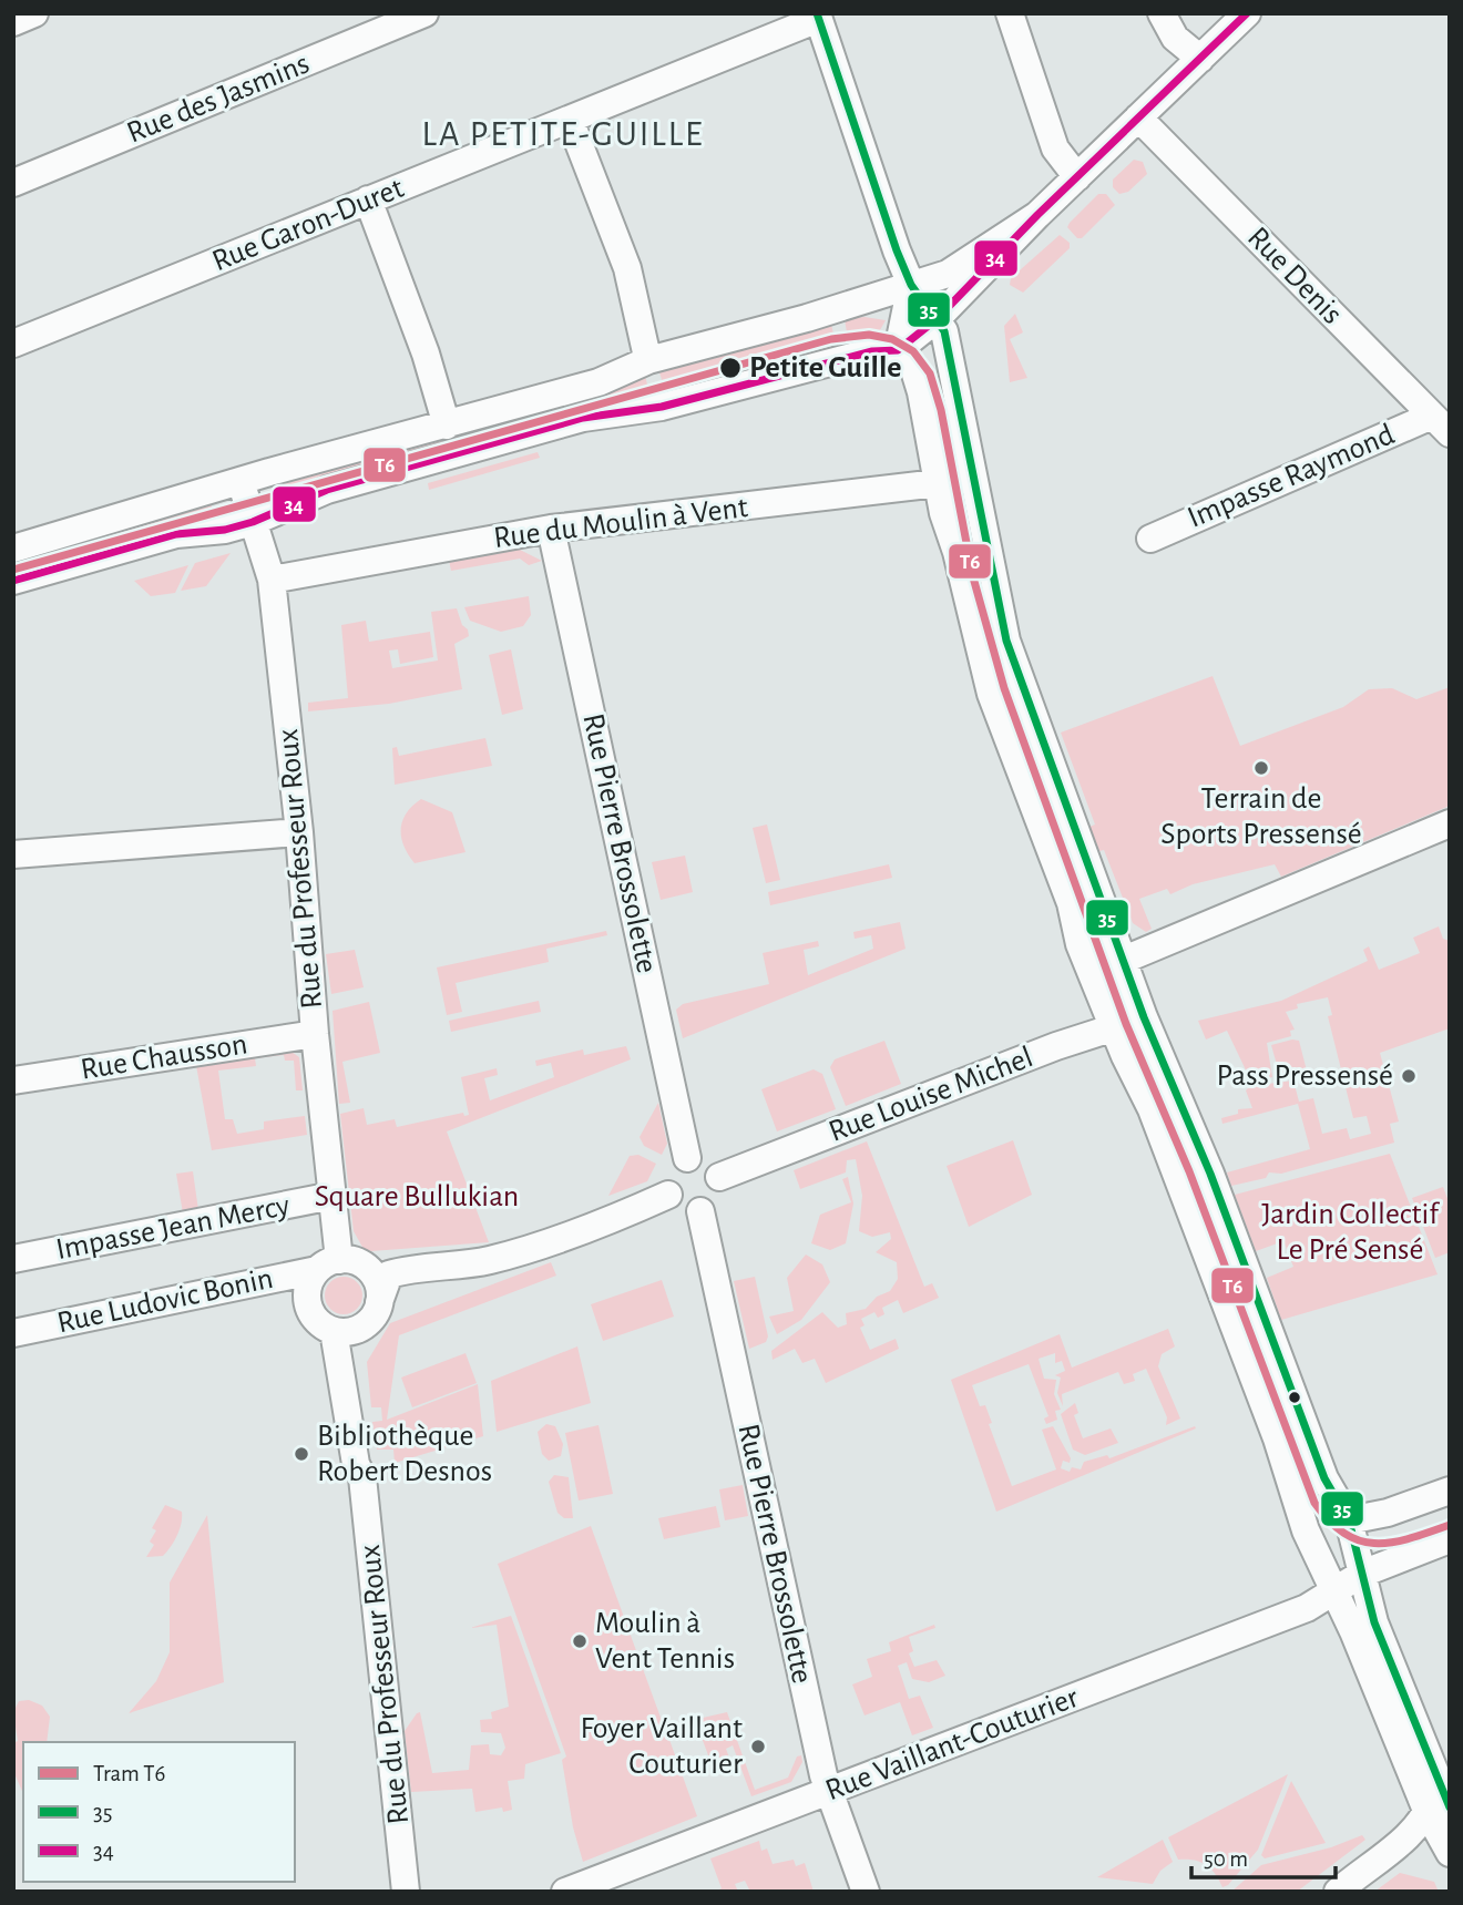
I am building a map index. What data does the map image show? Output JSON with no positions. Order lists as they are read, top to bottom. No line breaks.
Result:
{"streets":{"street":["Rue des Jasmins","Rue Garon-Duret","Rue Denis","Impasse Raymond","Rue du Moulin à Vent","Rue Pierre Brossolette","Rue du Professeur Roux","Rue Chausson","Rue Louise Michel","Impasse Jean Mercy","Rue Ludovic Bonin","Rue Vaillant-Couturier"]},"crossings":[["Rue Denis","Impasse Raymond"],["Rue du Moulin à Vent","Rue Pierre Brossolette"],["Rue du Moulin à Vent","Rue du Professeur Roux"],["Rue Pierre Brossolette","Rue Louise Michel"],["Rue Pierre Brossolette","Rue Vaillant-Couturier"],["Rue du Professeur Roux","Rue Chausson"],["Rue du Professeur Roux","Impasse Jean Mercy"],["Rue du Professeur Roux","Rue Ludovic Bonin"]],"districts":["LA PETITE-GUILLE"],"parks":["Square Bullukian","Jardin Collectif Le Pré Sensé"],"places":["Petite Guille","Terrain de Sports Pressensé","Pass Pressensé","Bibliothèque Robert Desnos","Moulin à Vent Tennis","Foyer Vaillant Couturier"],"lines":["transit line 35","transit line 34","tram line T6"],"legend":["Tram T6","35","34"],"scale_bar":"50 m"}
